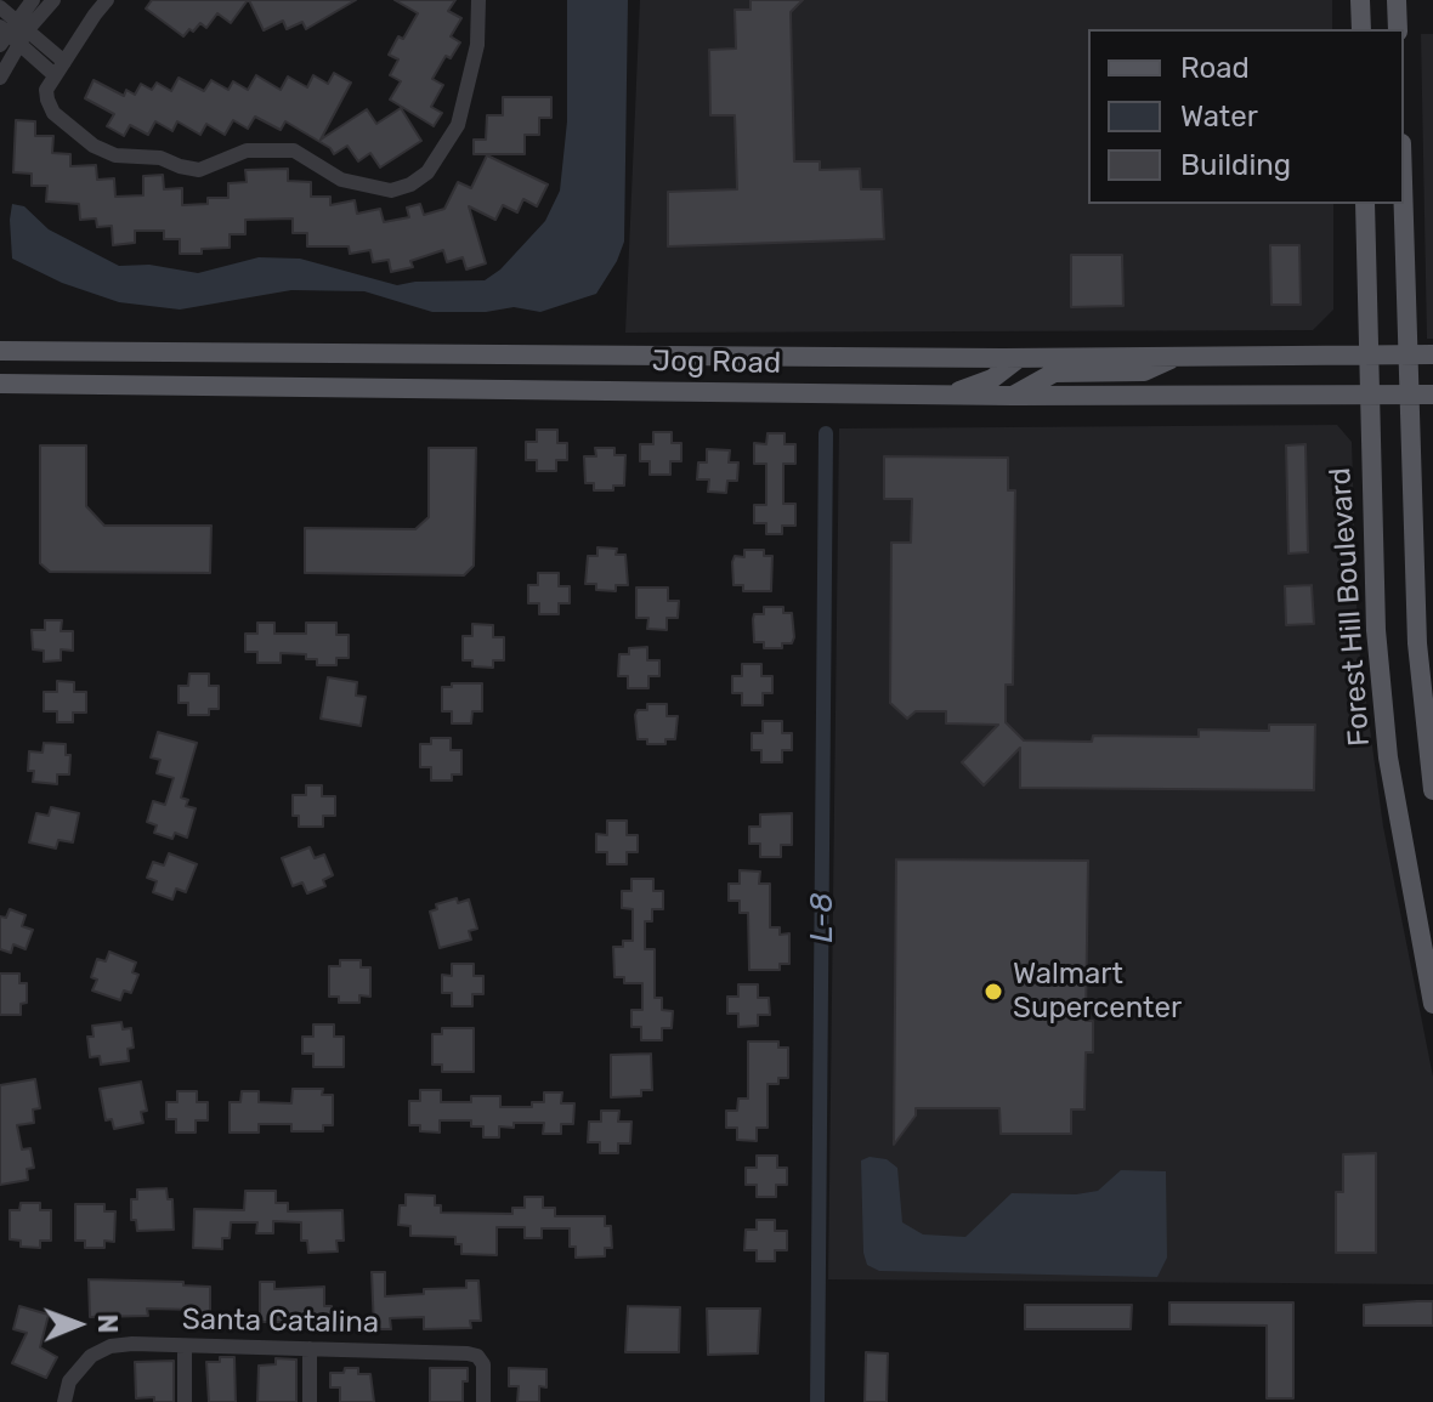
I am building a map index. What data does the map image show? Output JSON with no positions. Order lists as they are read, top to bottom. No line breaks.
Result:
{"streets":{"main road":["Jog Road","Forest Hill Boulevard"],"street":["Santa Catalina"]},"crossings":[["Jog Road","Forest Hill Boulevard"]],"water":["L-8"],"places":["Walmart Supercenter"],"legend":["Road","Water","Building"],"north":"right"}
